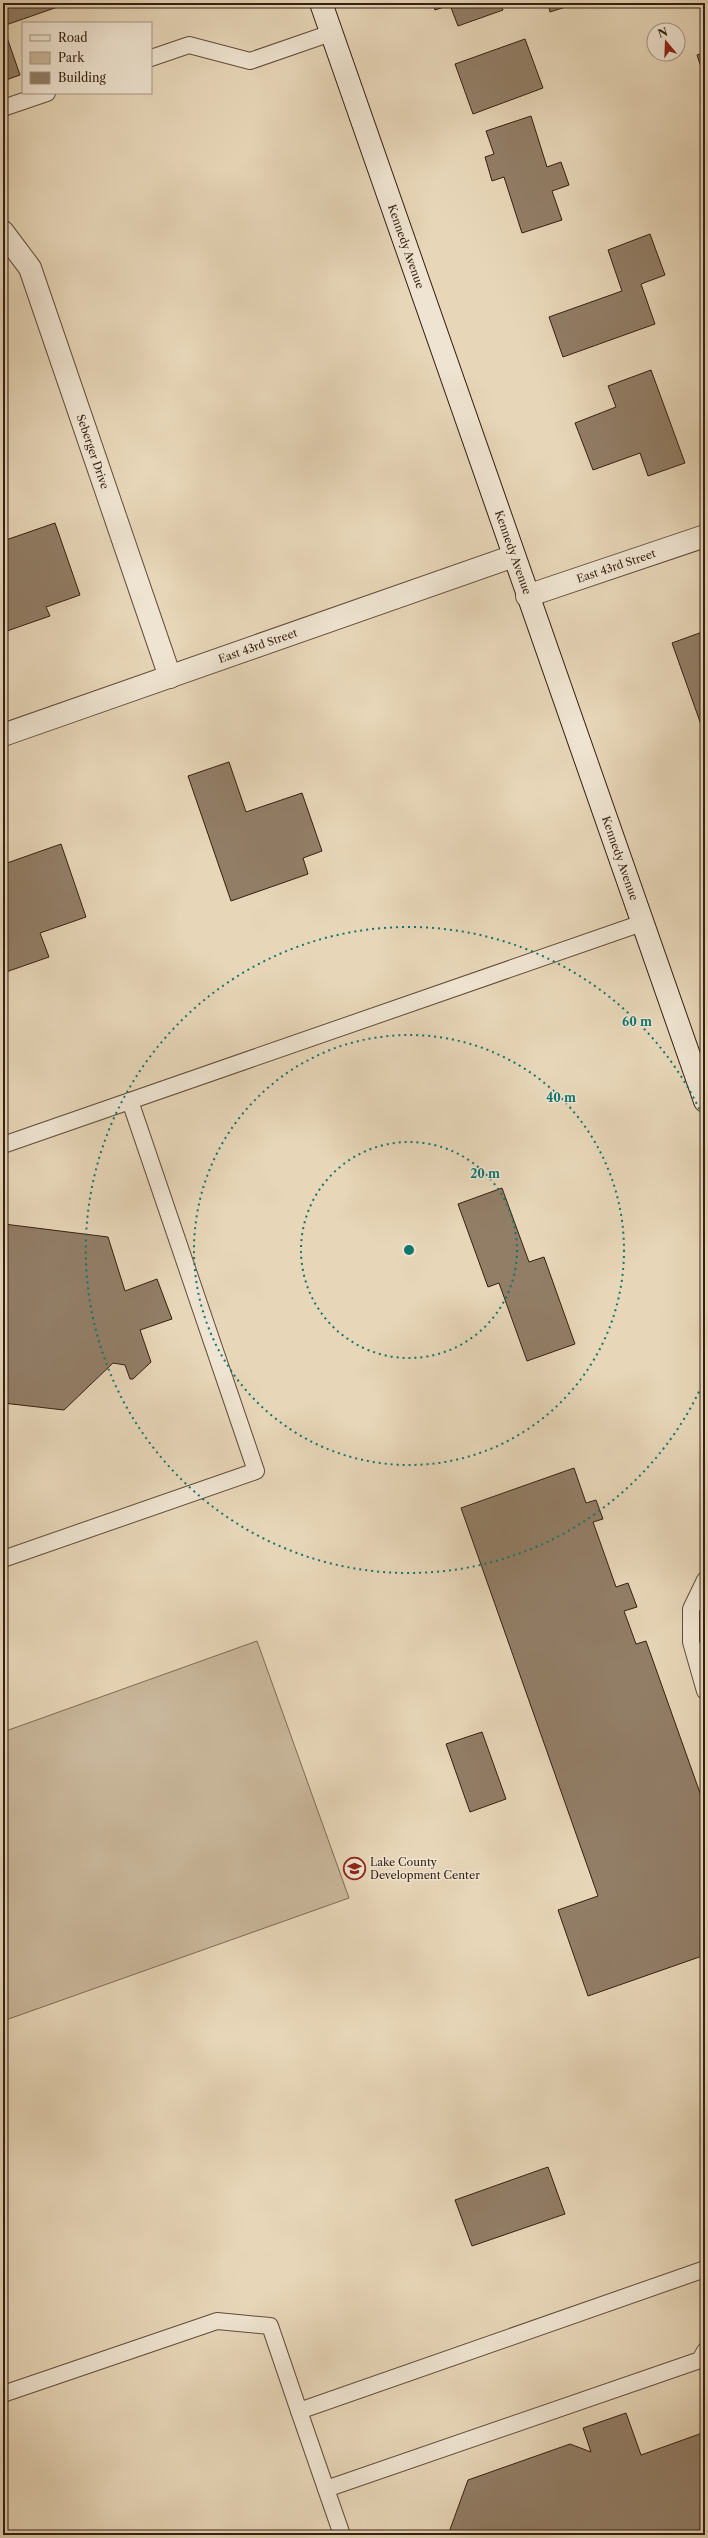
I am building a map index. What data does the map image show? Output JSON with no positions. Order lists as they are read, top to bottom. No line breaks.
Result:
{"streets":{"street":["Kennedy Avenue","Seberger Drive","East 43rd Street"]},"crossings":[["Kennedy Avenue","East 43rd Street"],["Seberger Drive","East 43rd Street"]],"places":{"school or university":["Lake County Development Center"]},"legend":["Road","Park","Building"],"north":"top","rings":["60 m","40 m","20 m"]}
